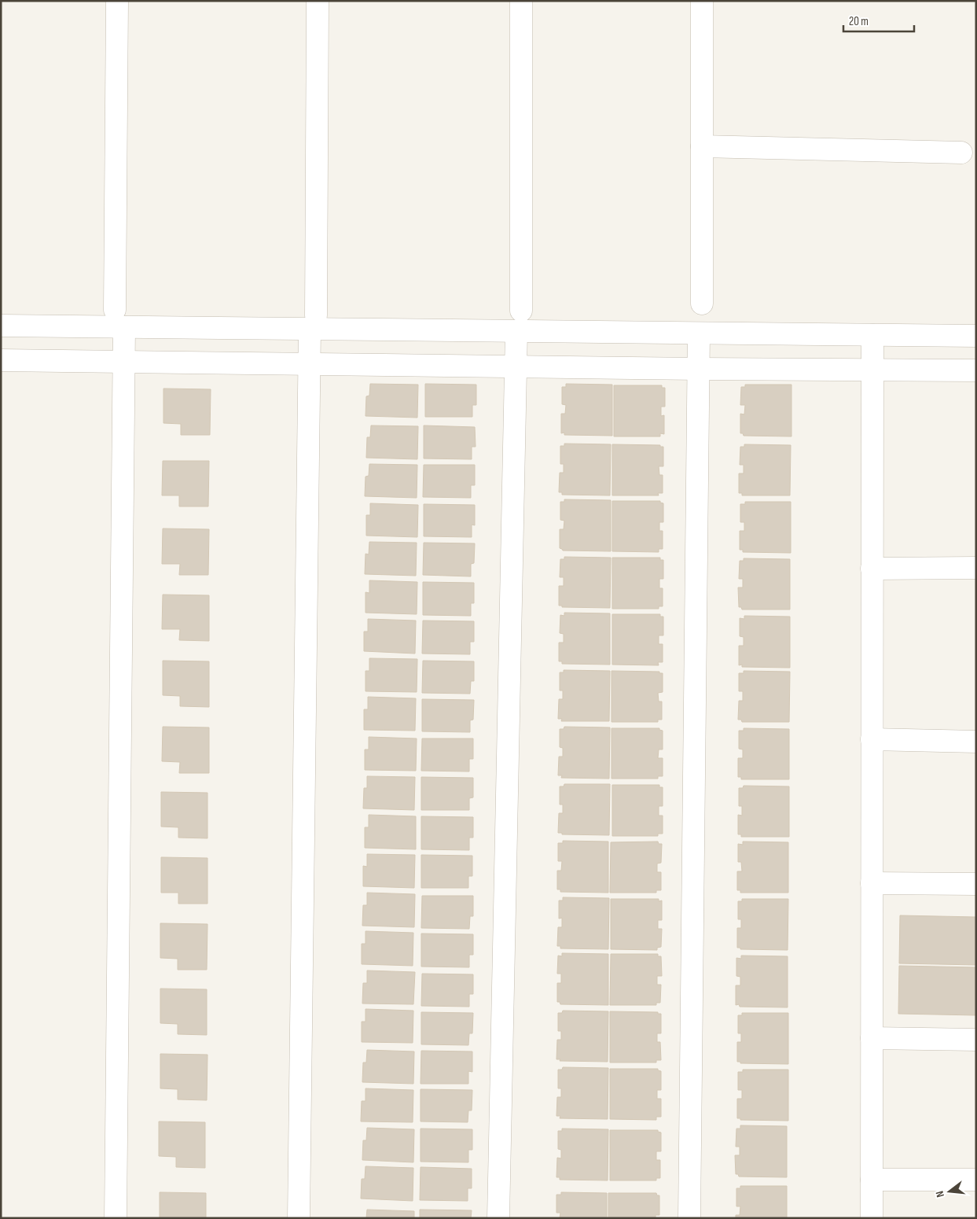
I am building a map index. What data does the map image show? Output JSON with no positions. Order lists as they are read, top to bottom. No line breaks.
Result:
{"scale_bar":"20 m","north":"left"}
